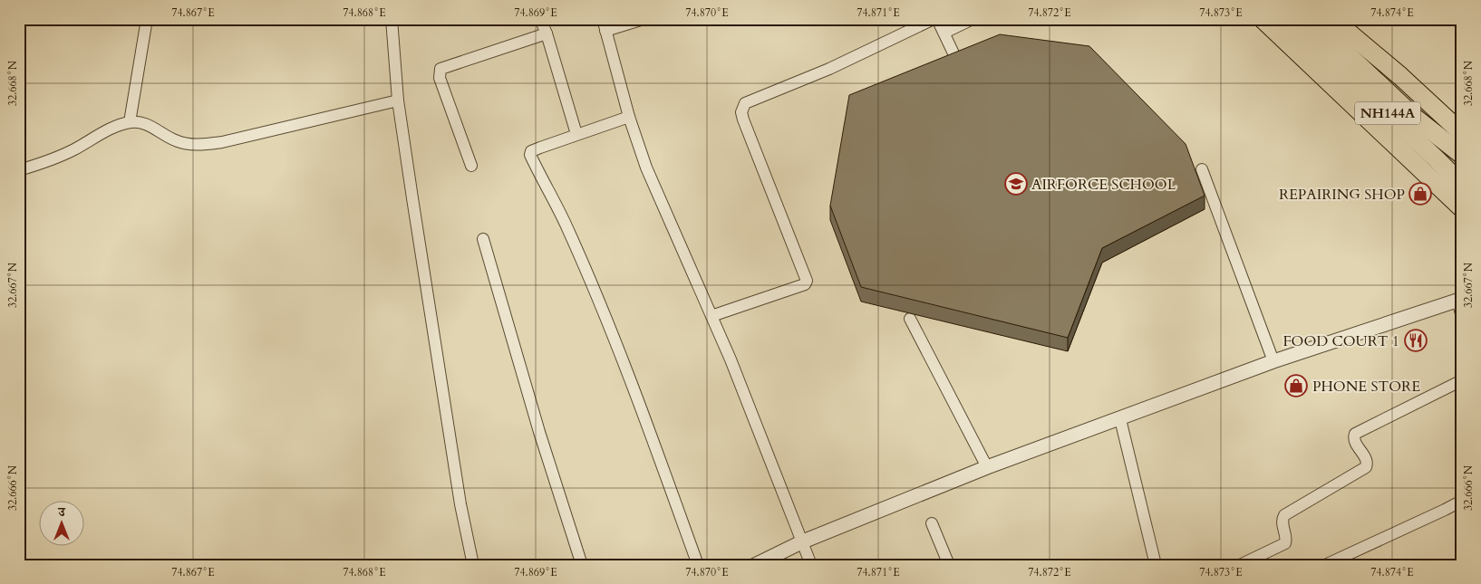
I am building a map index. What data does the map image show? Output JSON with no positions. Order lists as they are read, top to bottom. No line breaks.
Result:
{"streets":{"highway":["NH144A"]},"places":{"school or university":["AIRFORCE SCHOOL"],"shop":["REPAIRING SHOP","PHONE STORE"],"restaurant":["FOOD COURT 1"]},"north":"top","coordinates":["74.867°E","74.868°E","74.869°E","74.870°E","74.871°E","74.872°E","74.873°E","74.874°E","32.668°N","32.667°N","32.666°N"]}
